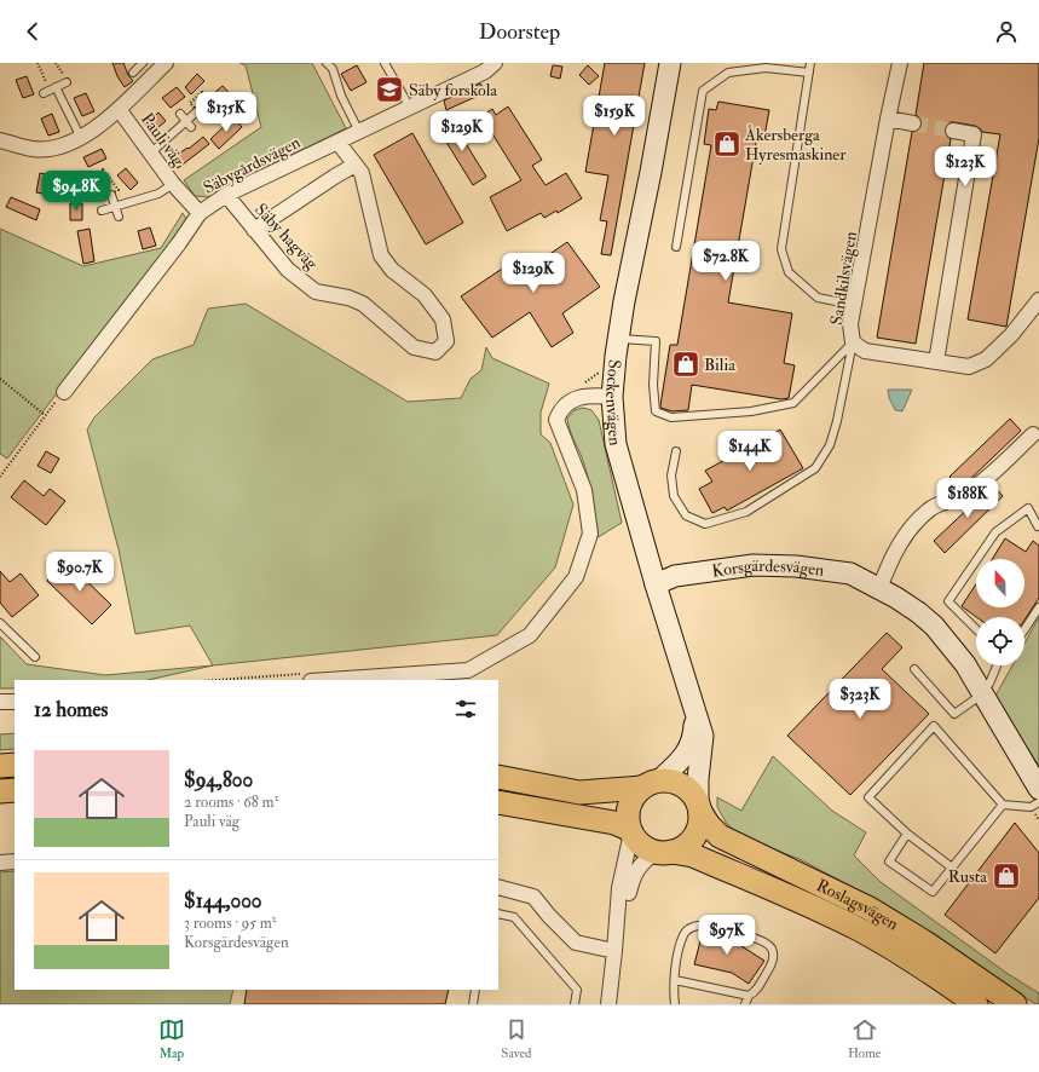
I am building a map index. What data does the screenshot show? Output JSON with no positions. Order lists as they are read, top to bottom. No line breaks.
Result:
{"streets":{"main road":["Roslagsvägen"],"street":["Pauli väg","Säbygårdsvägen","Säby hagväg","Sandkilsvägen","Sockenvägen","Korsgärdesvägen"]},"crossings":[["Pauli väg","Säbygårdsvägen"],["Säbygårdsvägen","Säby hagväg"],["Sockenvägen","Korsgärdesvägen"],["Sockenvägen","Roslagsvägen"]],"places":{"school or university":["Säby forskola"],"shop":["Åkersberga Hyresmaskiner","Bilia","Rusta"]},"north":"top","page":{"header":"Doorstep","price":["$135K","$159K","$129K","$123K","$94.8K","$72.8K","$129K","$144K","$188K","$90.7K","$323K","$97K"],"heading":"12 homes","list":[{"name":"$94,800","note":"2 rooms · 68 m² · Pauli väg"},{"name":"$144,000","note":"3 rooms · 95 m² · Korsgärdesvägen"}],"tabs":["Map","Saved","Home"]}}
